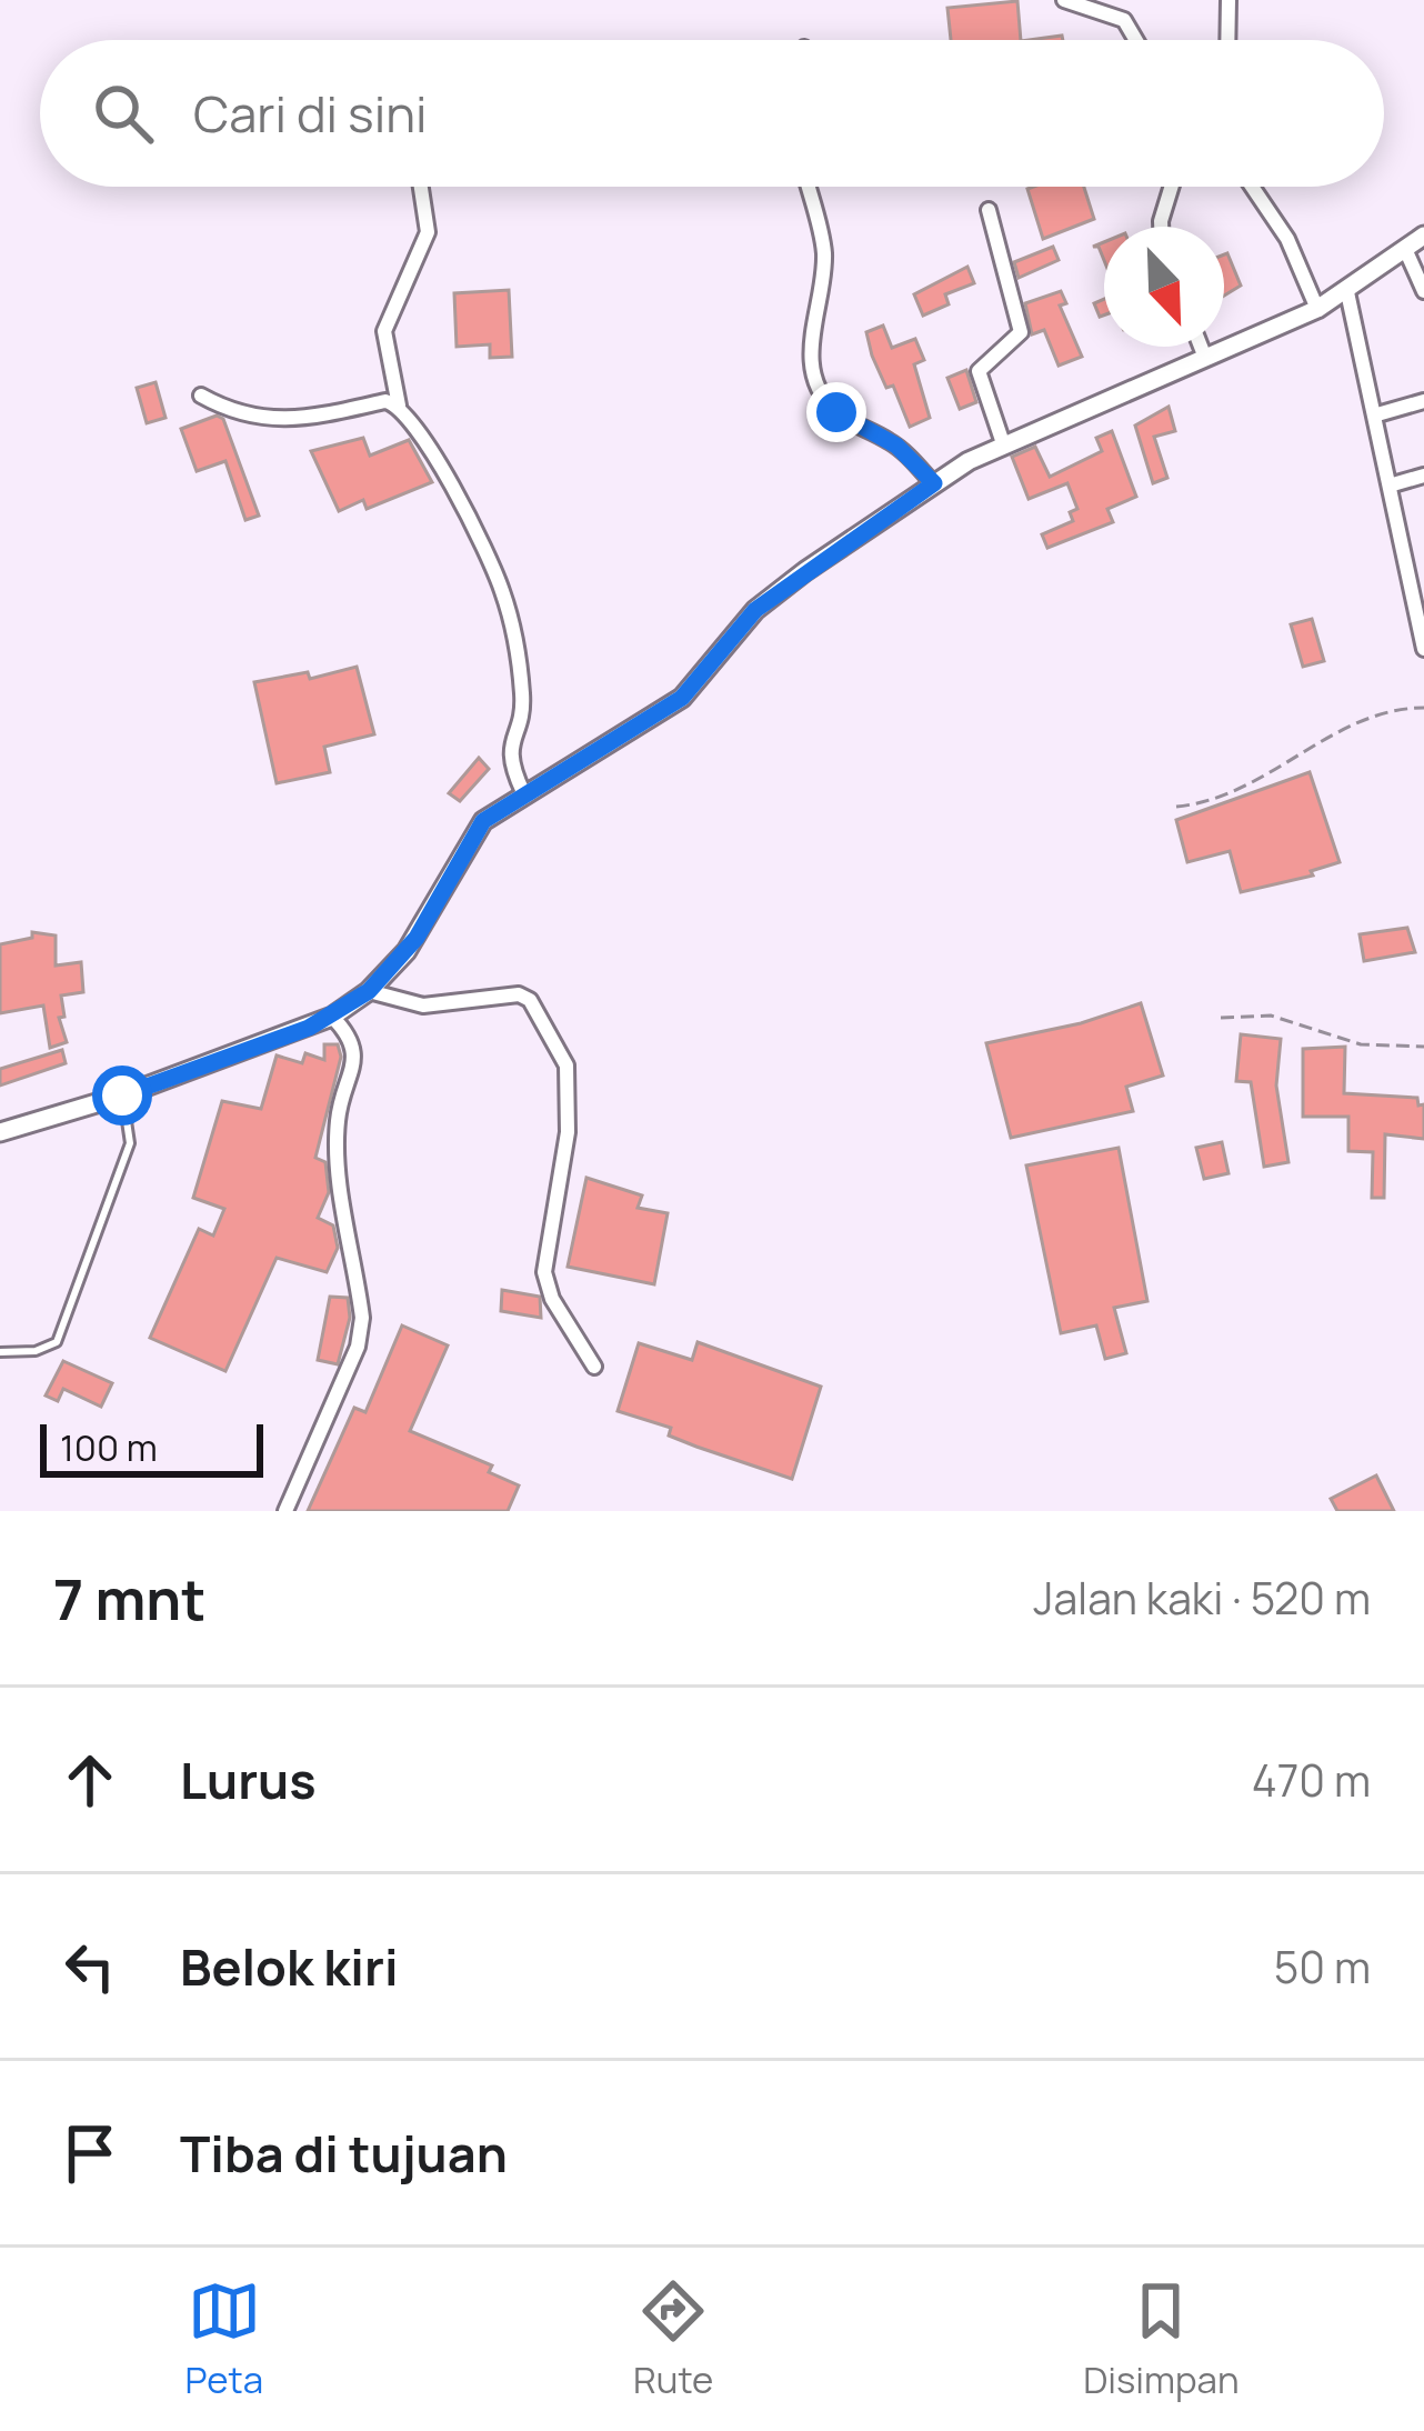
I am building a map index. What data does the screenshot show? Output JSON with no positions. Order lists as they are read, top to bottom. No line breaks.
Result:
{"scale_bar":"100 m","north":"bottom right","page":{"search":"Cari di sini","scale":"100 m","heading":["7 mnt","Jalan kaki · 520 m"],"list":[["Lurus","470 m"],["Belok kiri","50 m"],"Tiba di tujuan"],"nav":["Peta","Rute","Disimpan"]}}
